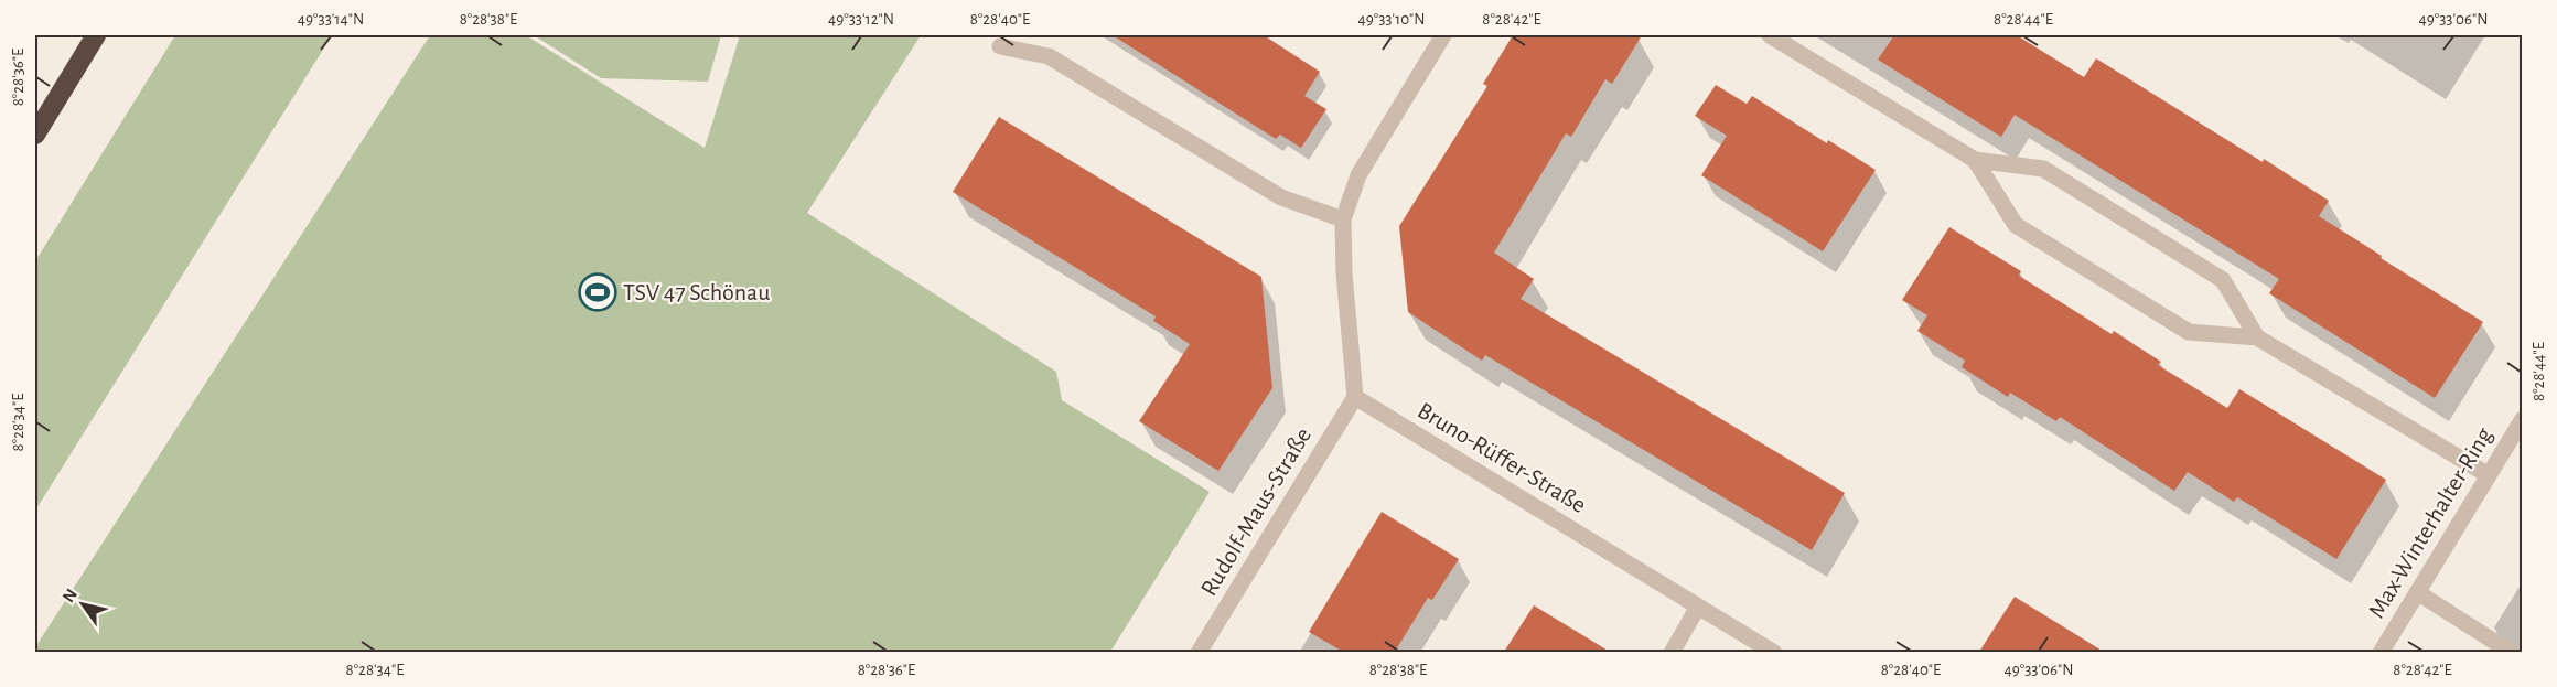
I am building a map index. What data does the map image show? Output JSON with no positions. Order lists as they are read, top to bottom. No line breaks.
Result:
{"streets":{"street":["Bruno-Rüffer-Straße","Rudolf-Maus-Straße","Max-Winterhalter-Ring"]},"crossings":[["Bruno-Rüffer-Straße","Rudolf-Maus-Straße"]],"places":{"sports":["TSV 47 Schönau"]},"north":"top left","coordinates":["49°33'14\"N","8°28'38\"E","49°33'12\"N","8°28'40\"E","49°33'10\"N","8°28'42\"E","8°28'44\"E","49°33'06\"N","8°28'36\"E","8°28'34\"E"]}
